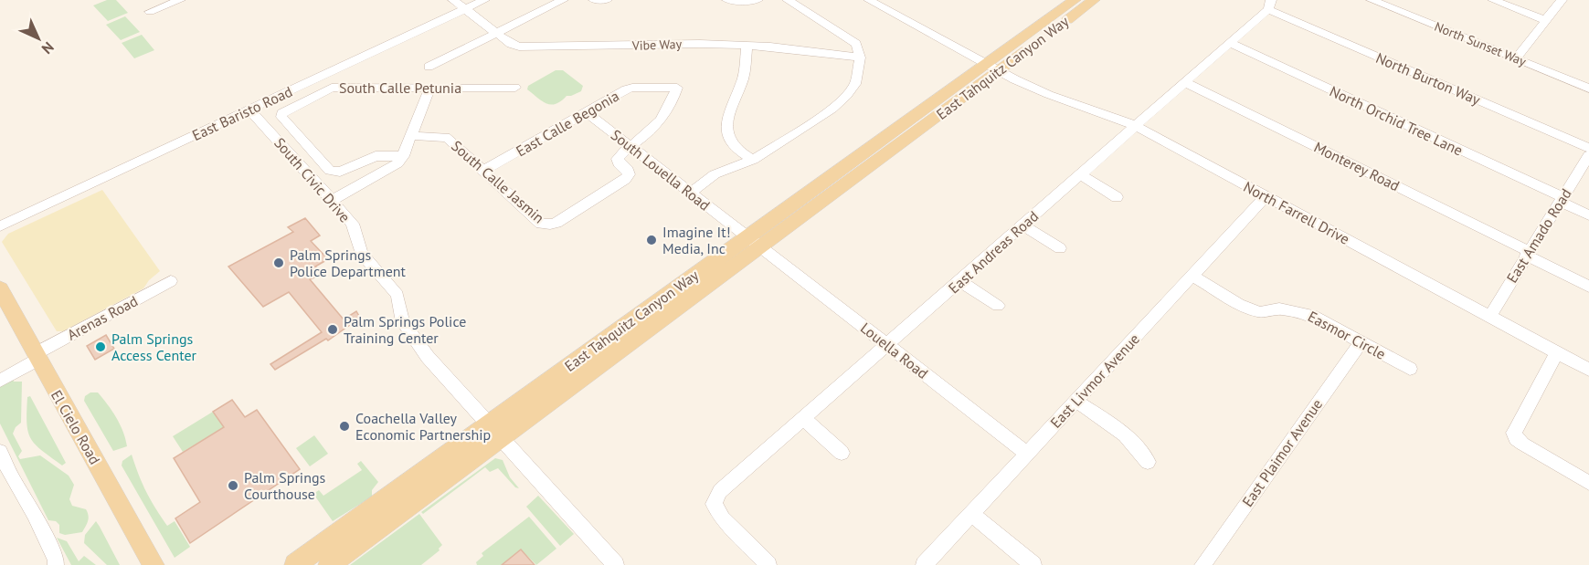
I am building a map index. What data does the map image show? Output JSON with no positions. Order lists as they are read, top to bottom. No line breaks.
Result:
{"streets":{"main road":["East Tahquitz Canyon Way","El Cielo Road"],"street":["North Sunset Way","Vibe Way","North Burton Way","South Calle Petunia","East Baristo Road","North Orchid Tree Lane","East Calle Begonia","Monterey Road","South Louella Road","South Civic Drive","South Calle Jasmin","North Farrell Drive","East Amado Road","East Andreas Road","Arenas Road","Easmor Circle","Louella Road","East Livmor Avenue","East Plaimor Avenue"]},"crossings":[["Vibe Way","East Baristo Road"],["East Tahquitz Canyon Way","South Louella Road"],["East Tahquitz Canyon Way","South Civic Drive"],["East Tahquitz Canyon Way","North Farrell Drive"],["East Tahquitz Canyon Way","Louella Road"],["North Burton Way","East Andreas Road"],["East Baristo Road","South Civic Drive"],["North Orchid Tree Lane","East Amado Road"],["North Orchid Tree Lane","East Andreas Road"],["East Calle Begonia","South Louella Road"],["East Calle Begonia","South Calle Jasmin"],["Monterey Road","East Amado Road"],["Monterey Road","East Andreas Road"],["South Louella Road","South Calle Jasmin"],["South Louella Road","Louella Road"],["North Farrell Drive","East Amado Road"],["North Farrell Drive","East Andreas Road"],["North Farrell Drive","East Livmor Avenue"],["East Andreas Road","Louella Road"],["Arenas Road","El Cielo Road"],["Easmor Circle","East Livmor Avenue"],["Easmor Circle","East Plaimor Avenue"],["Louella Road","East Livmor Avenue"]],"places":["Imagine It! Media, Inc","Palm Springs Police Department","Palm Springs Police Training Center","Palm Springs Access Center","Coachella Valley Economic Partnership","Palm Springs Courthouse"],"north":"bottom right"}
